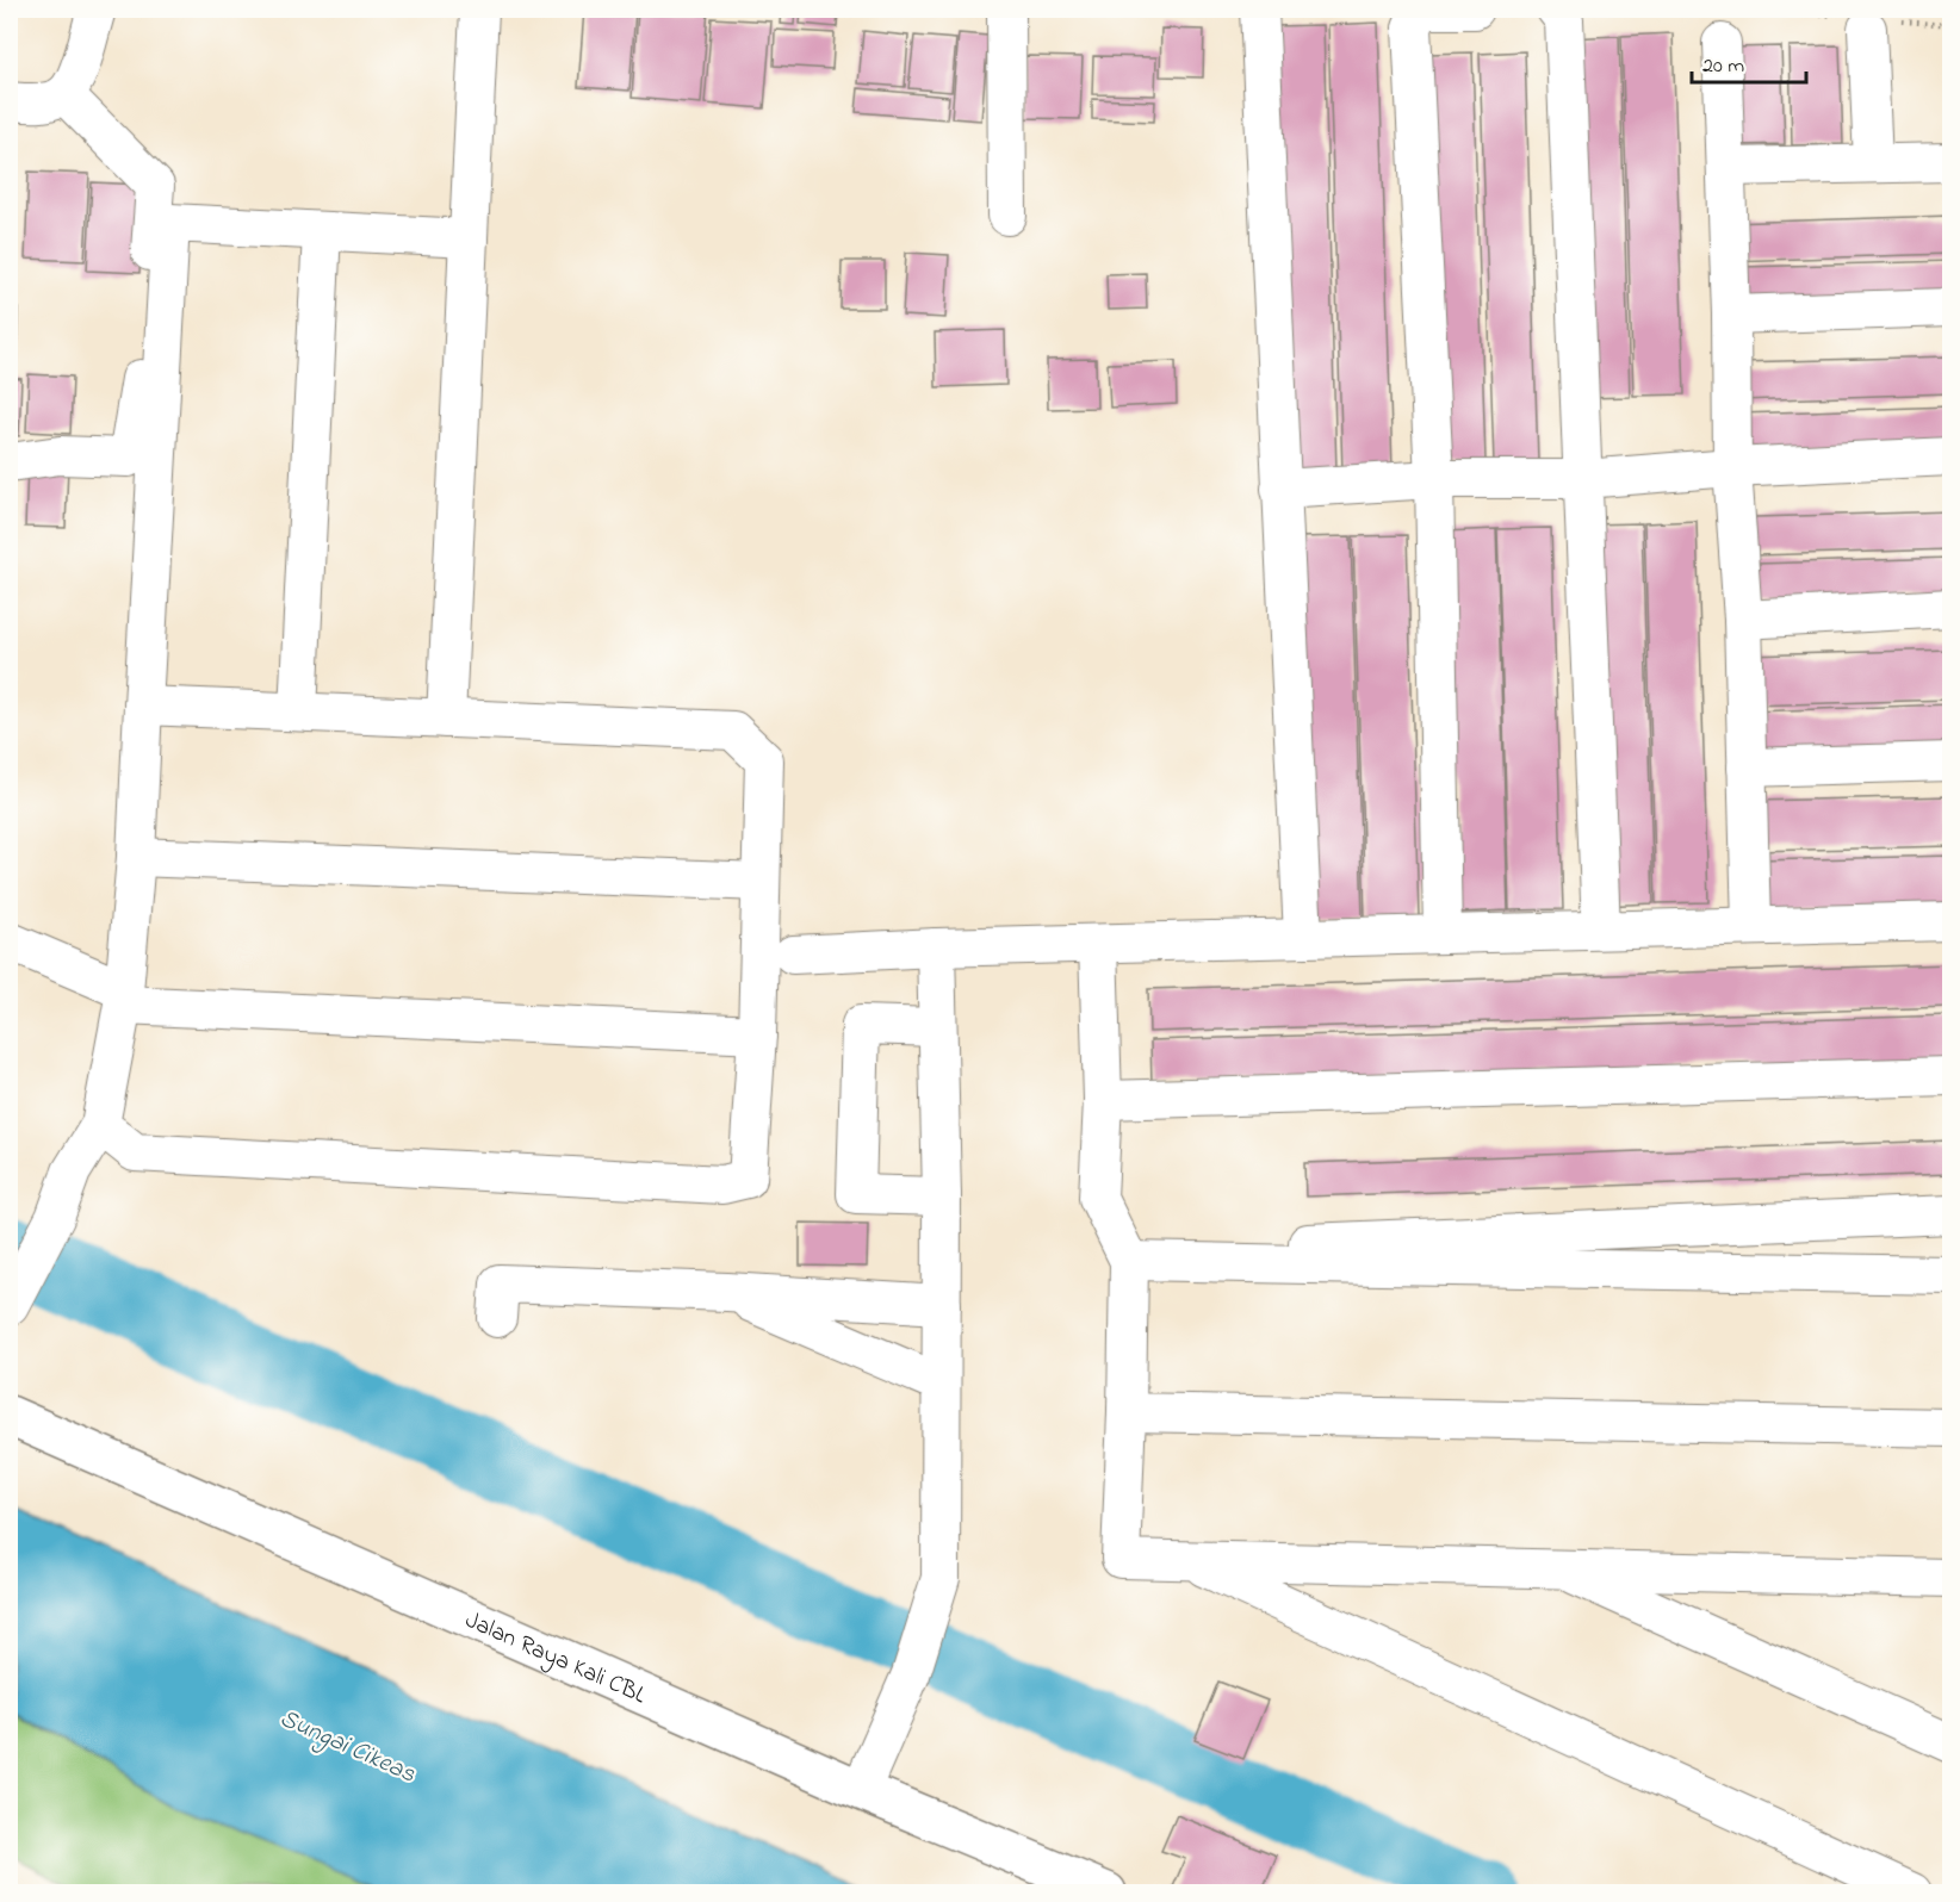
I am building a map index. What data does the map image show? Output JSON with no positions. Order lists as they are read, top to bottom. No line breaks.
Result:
{"streets":{"main road":["Jalan Raya Kali CBL"]},"water":["Sungai Cikeas"],"scale_bar":"20 m"}
